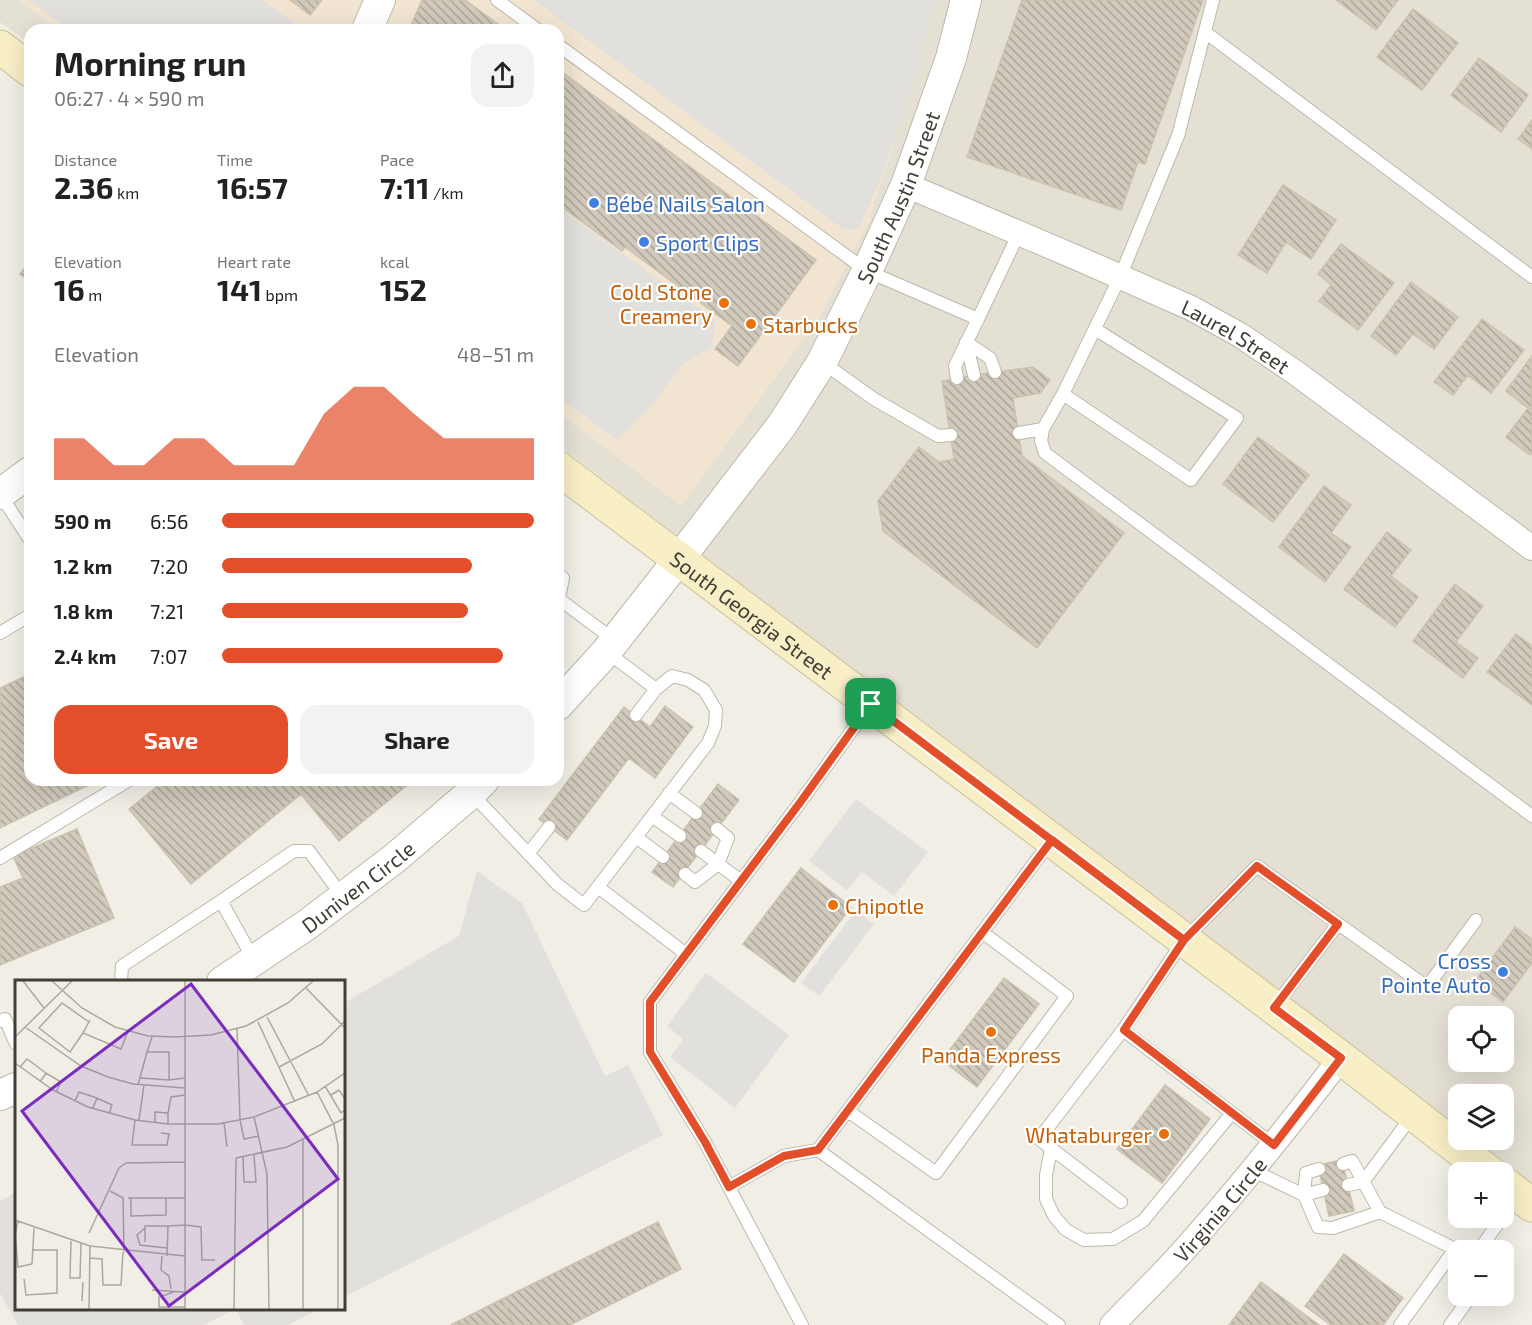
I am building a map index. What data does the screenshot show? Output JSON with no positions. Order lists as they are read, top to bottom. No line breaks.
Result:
{"streets":{"main road":["South Georgia Street"],"street":["South Austin Street","Laurel Street","Duniven Circle","Virginia Circle"]},"crossings":[["South Austin Street","Laurel Street"],["South Austin Street","South Georgia Street"],["South Georgia Street","Virginia Circle"]],"places":["Bébé Nails Salon","Sport Clips","Cold Stone Creamery","Starbucks","Chipotle","Cross Pointe Auto","Panda Express","Whataburger"],"page":{"heading":["Morning run","06:27 · 4 × 590 m"],"stats":[["Distance","2.36 km"],["Time","16:57"],["Pace","7:11 /km"],["Elevation","16 m"],["Heart rate","141 bpm"],["kcal","152"]],"chart":["Elevation","48–51 m"],"list":[{"name":"590 m","note":"6:56"},{"name":"1.2 km","note":"7:20"},{"name":"1.8 km","note":"7:21"},{"name":"2.4 km","note":"7:07"}],"buttons":["Save","Share"],"map_buttons":["+","−"]}}
